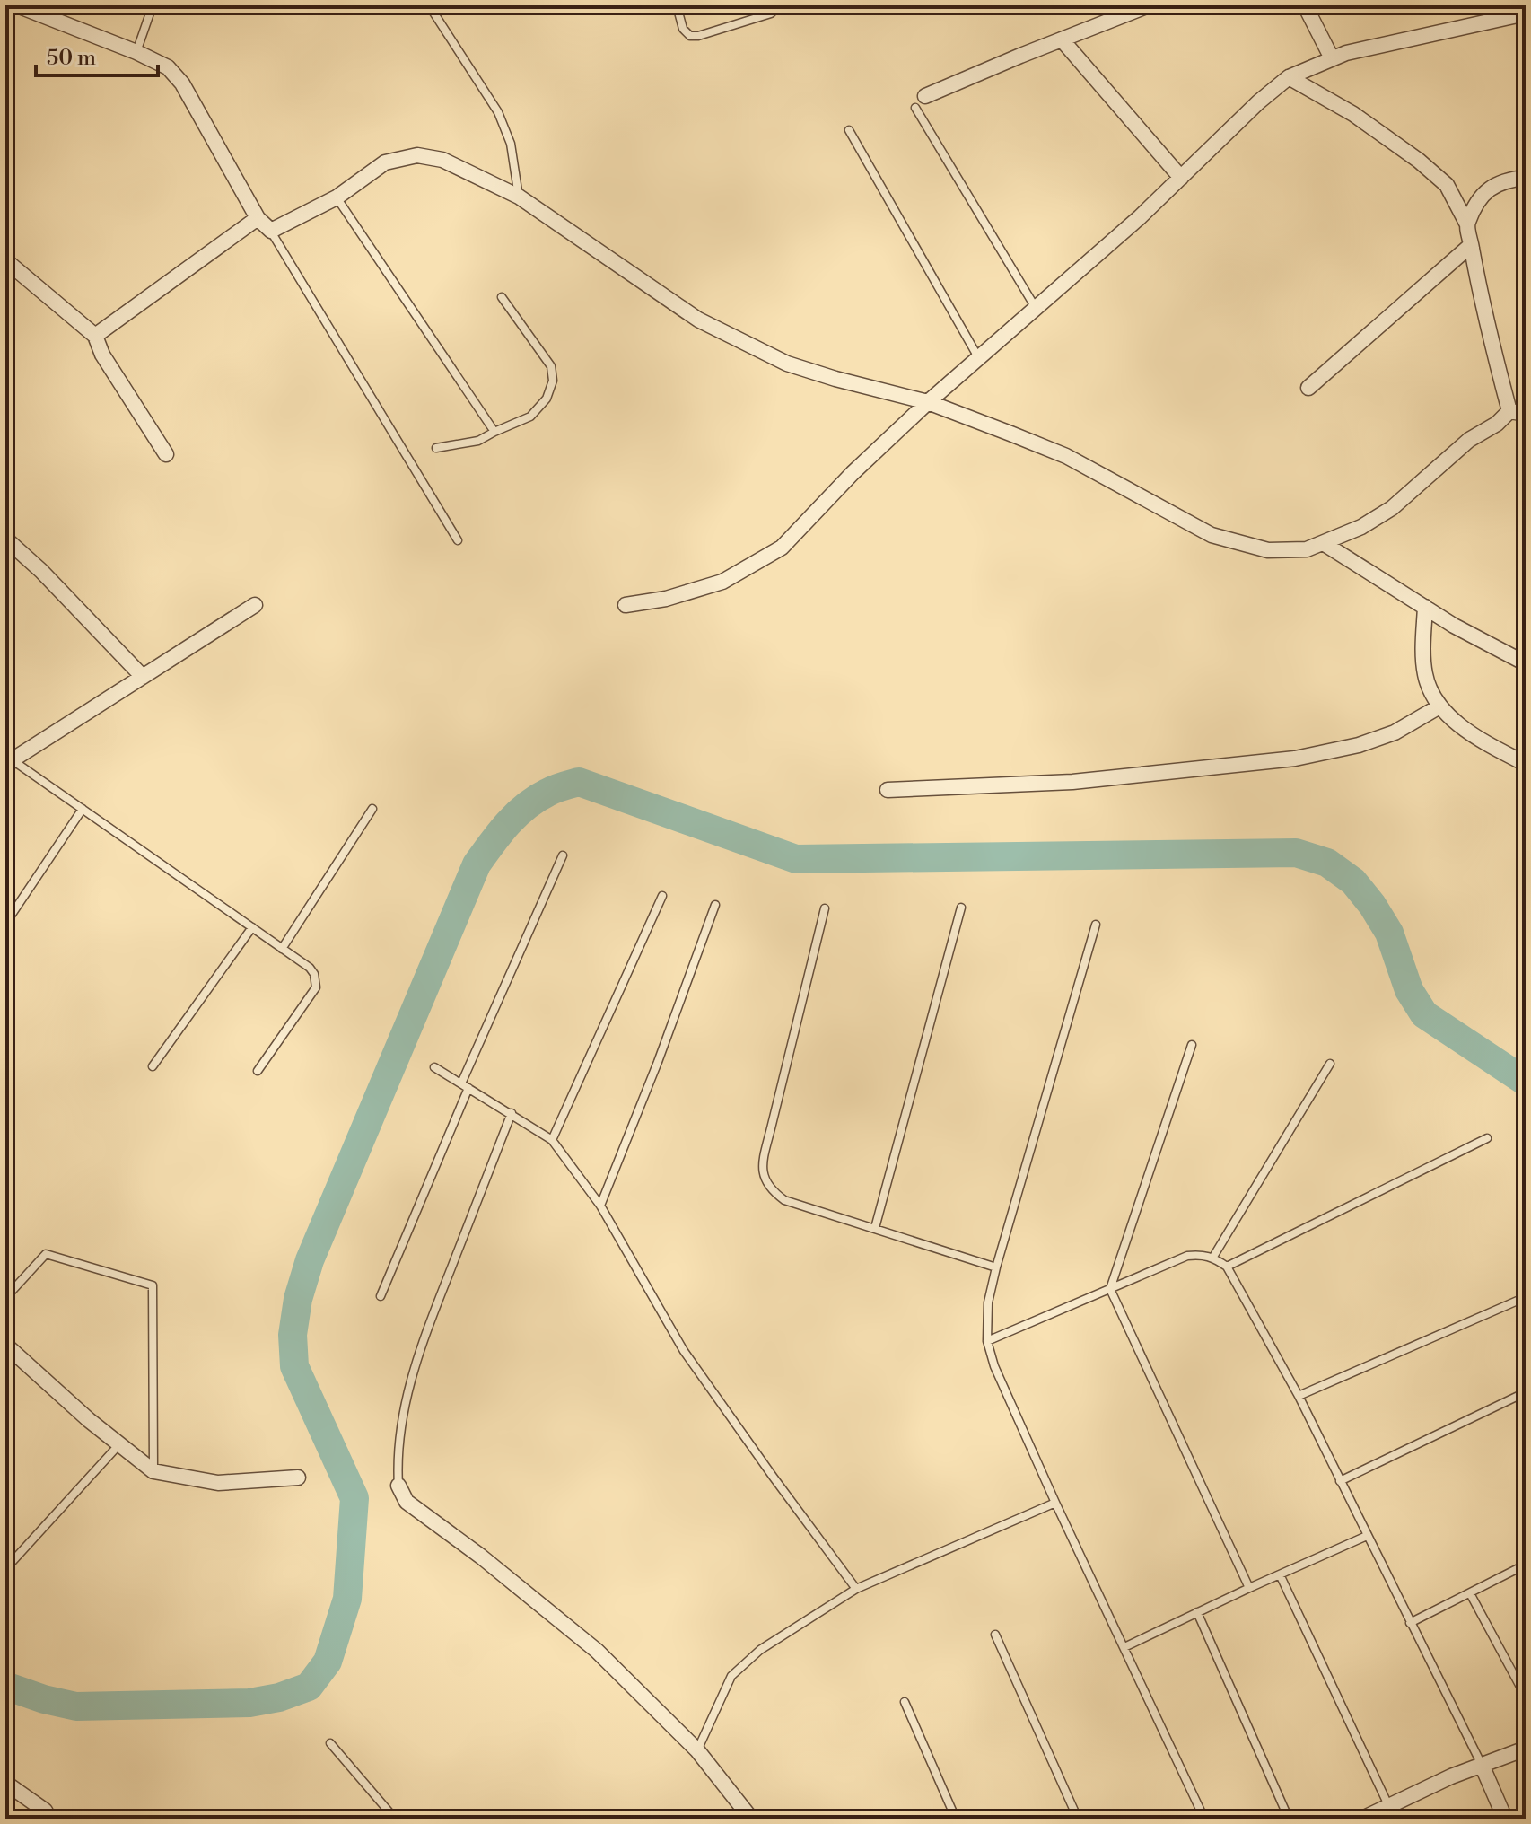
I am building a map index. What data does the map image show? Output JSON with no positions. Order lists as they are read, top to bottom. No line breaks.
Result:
{"scale_bar":"50 m"}
